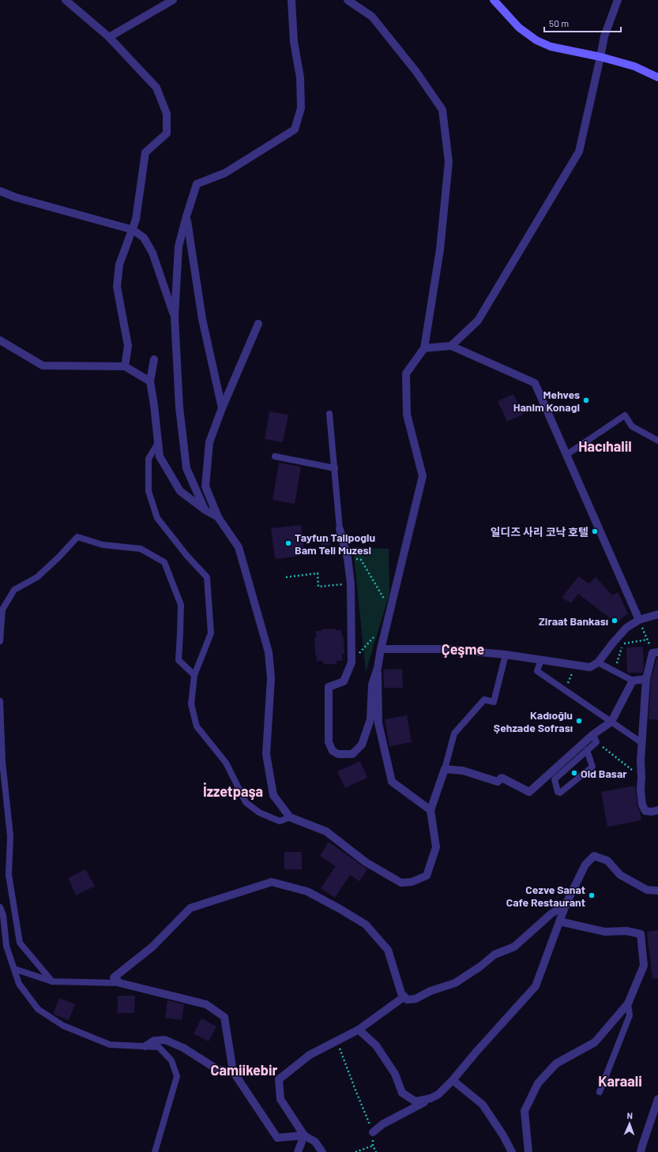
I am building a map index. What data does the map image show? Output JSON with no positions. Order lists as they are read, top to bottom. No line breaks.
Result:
{"districts":["Hacıhalil","Çeşme","İzzetpaşa","Camiikebir","Karaali"],"places":["Mehves Hanim Konagi","일디즈 사리 코낙 호텔","Tayfun Talipoglu Bam Teli Muzesi","Ziraat Bankası","Kadıoğlu Şehzade Sofrası","Old Basar","Cezve Sanat Cafe Restaurant"],"scale_bar":"50 m","north":"top"}
